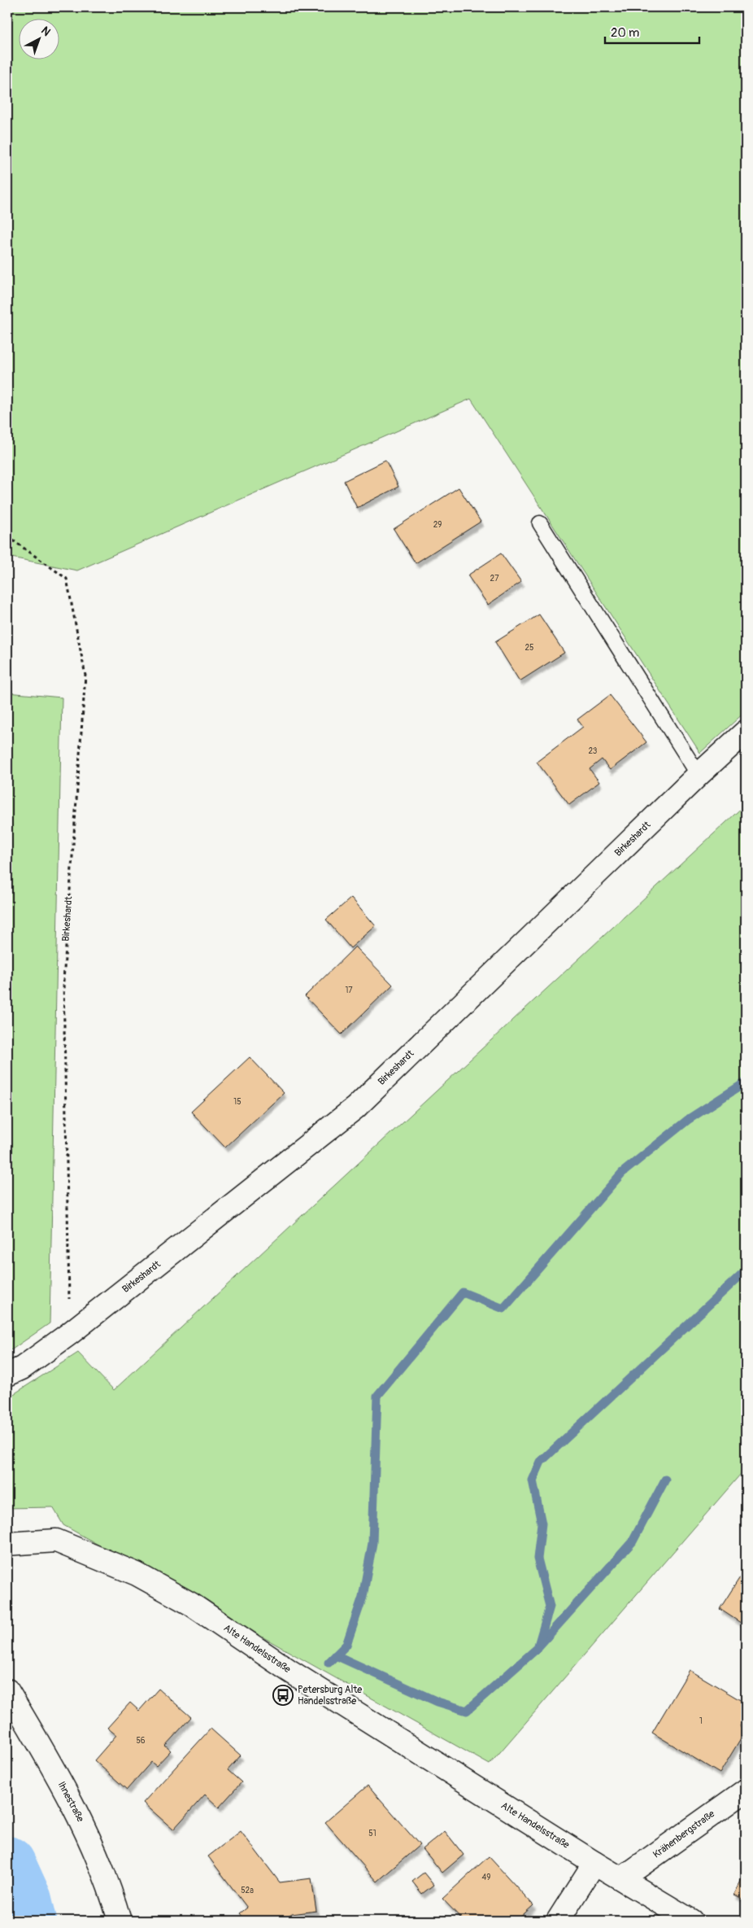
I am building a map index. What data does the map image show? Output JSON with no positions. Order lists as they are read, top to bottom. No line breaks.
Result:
{"streets":{"street":["Birkeshardt","Alte Handelsstraße","Ihnestraße","Krähenbergstraße"]},"crossings":[["Alte Handelsstraße","Krähenbergstraße"]],"places":{"bus stop":["Petersburg Alte Handelsstraße"]},"house_numbers":["29","27","25","23","17","15","1","56","51","49","52a"],"scale_bar":"20 m","north":"top right"}
